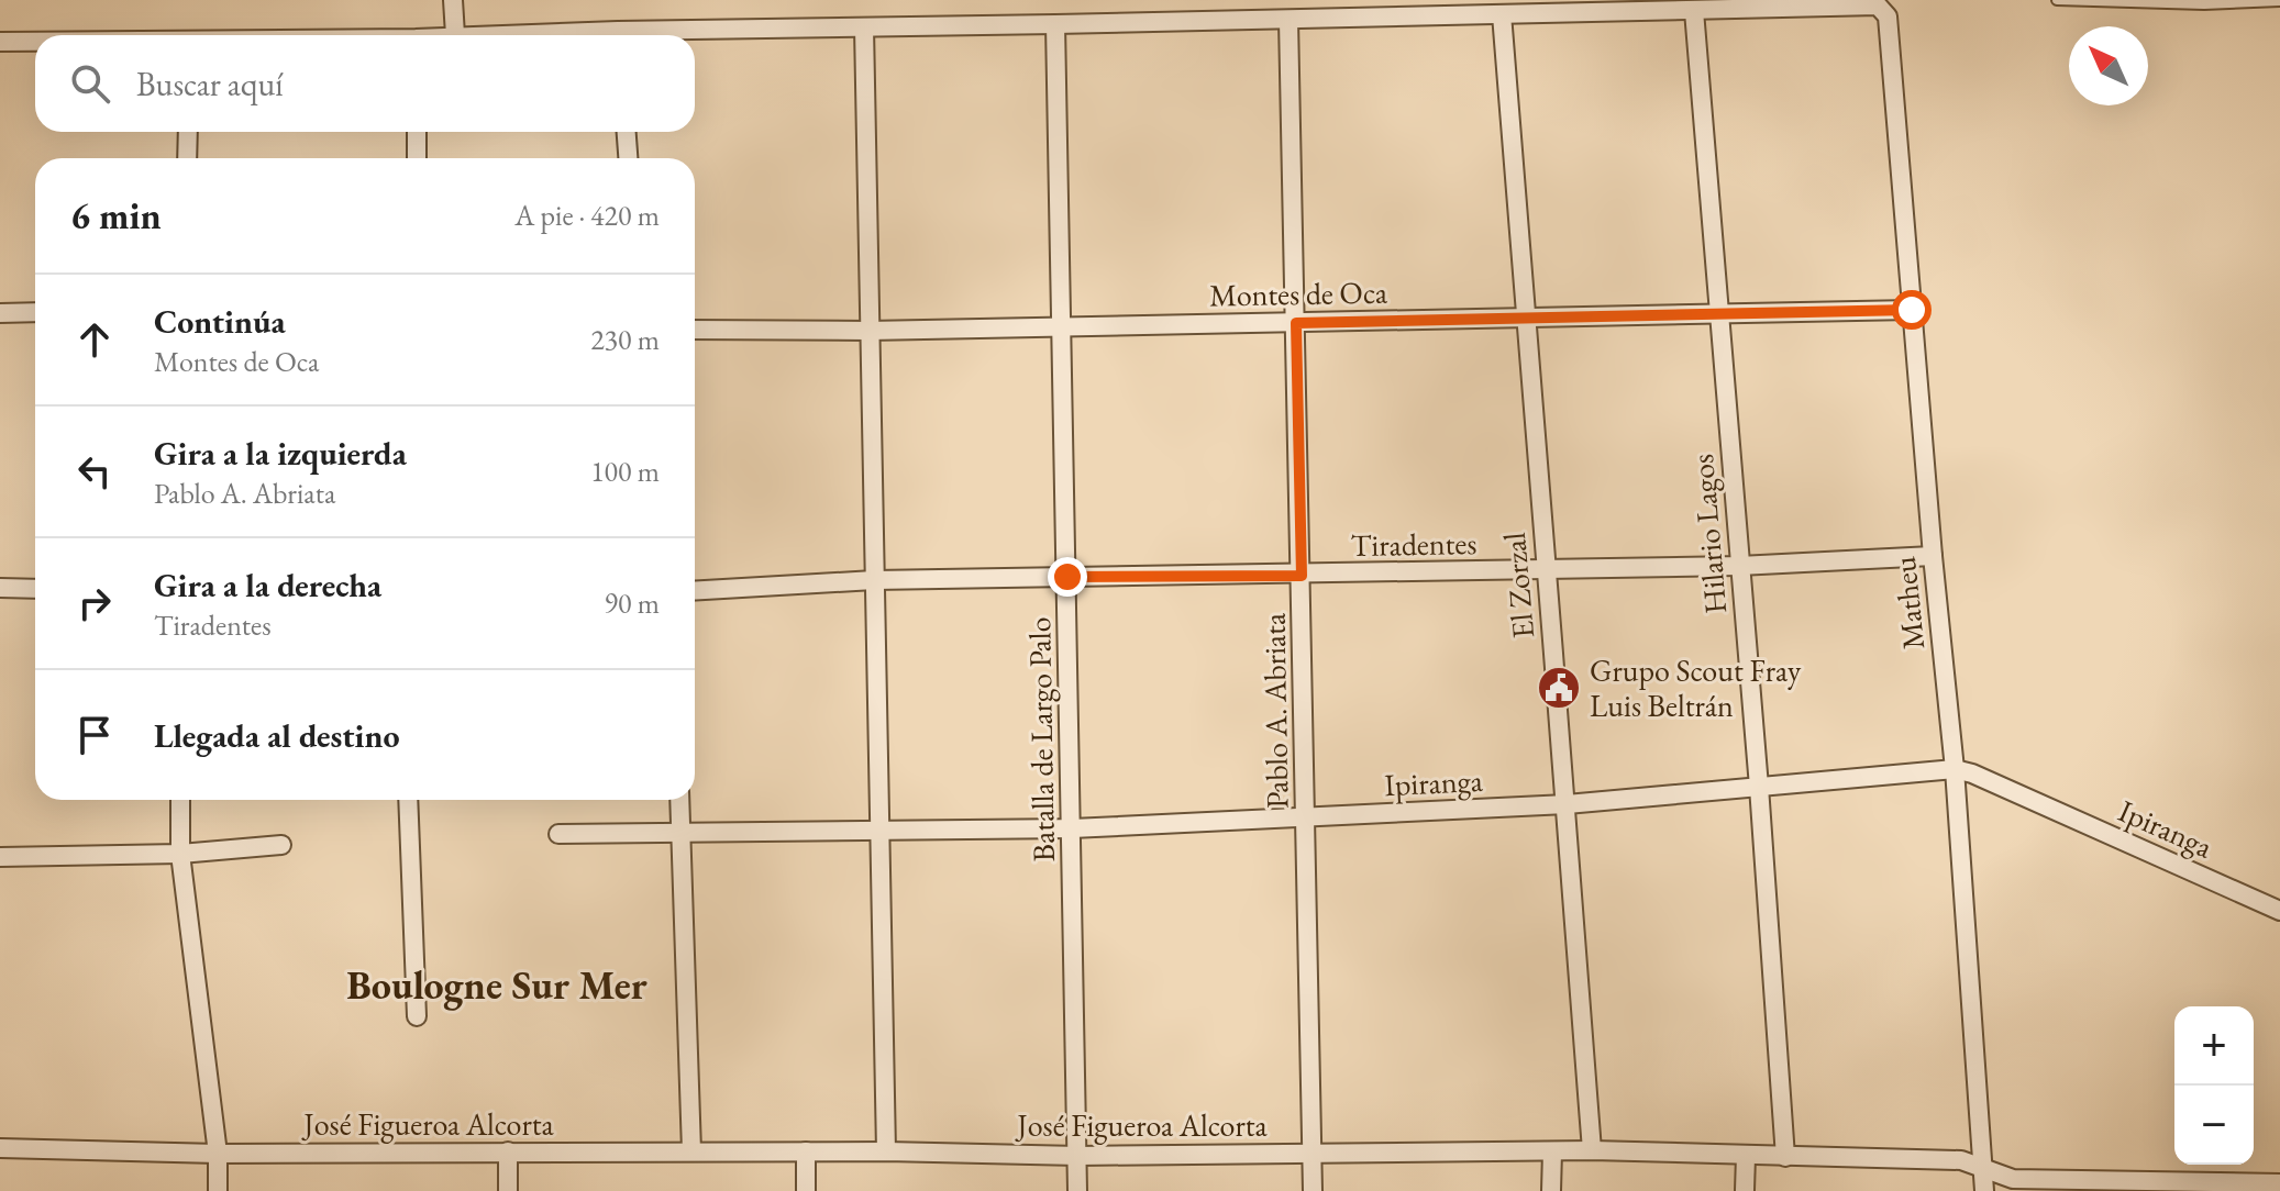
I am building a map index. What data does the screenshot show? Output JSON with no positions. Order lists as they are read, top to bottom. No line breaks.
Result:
{"streets":{"street":["Montes de Oca","Hilario Lagos","Tiradentes","El Zorzal","Matheu","Pablo A. Abriata","Batalla de Largo Palo","Ipiranga","José Figueroa Alcorta"]},"crossings":[["Montes de Oca","Hilario Lagos"],["Montes de Oca","El Zorzal"],["Montes de Oca","Matheu"],["Montes de Oca","Pablo A. Abriata"],["Montes de Oca","Batalla de Largo Palo"],["Hilario Lagos","Tiradentes"],["Hilario Lagos","Matheu"],["Hilario Lagos","Ipiranga"],["Hilario Lagos","José Figueroa Alcorta"],["Tiradentes","El Zorzal"],["Tiradentes","Matheu"],["Tiradentes","Pablo A. Abriata"],["Tiradentes","Batalla de Largo Palo"],["El Zorzal","Ipiranga"],["El Zorzal","José Figueroa Alcorta"],["Matheu","Ipiranga"],["Matheu","José Figueroa Alcorta"],["Pablo A. Abriata","Ipiranga"],["Pablo A. Abriata","José Figueroa Alcorta"],["Batalla de Largo Palo","Ipiranga"],["Batalla de Largo Palo","José Figueroa Alcorta"]],"districts":["Boulogne Sur Mer"],"places":{"public building":["Grupo Scout Fray Luis Beltrán"]},"north":"top left","page":{"search":"Buscar aquí","heading":["6 min","A pie · 420 m"],"list":[["Continúa","Montes de Oca","230 m"],["Gira a la izquierda","Pablo A. Abriata","100 m"],["Gira a la derecha","Tiradentes","90 m"],"Llegada al destino"],"map_buttons":["+","−"]}}
